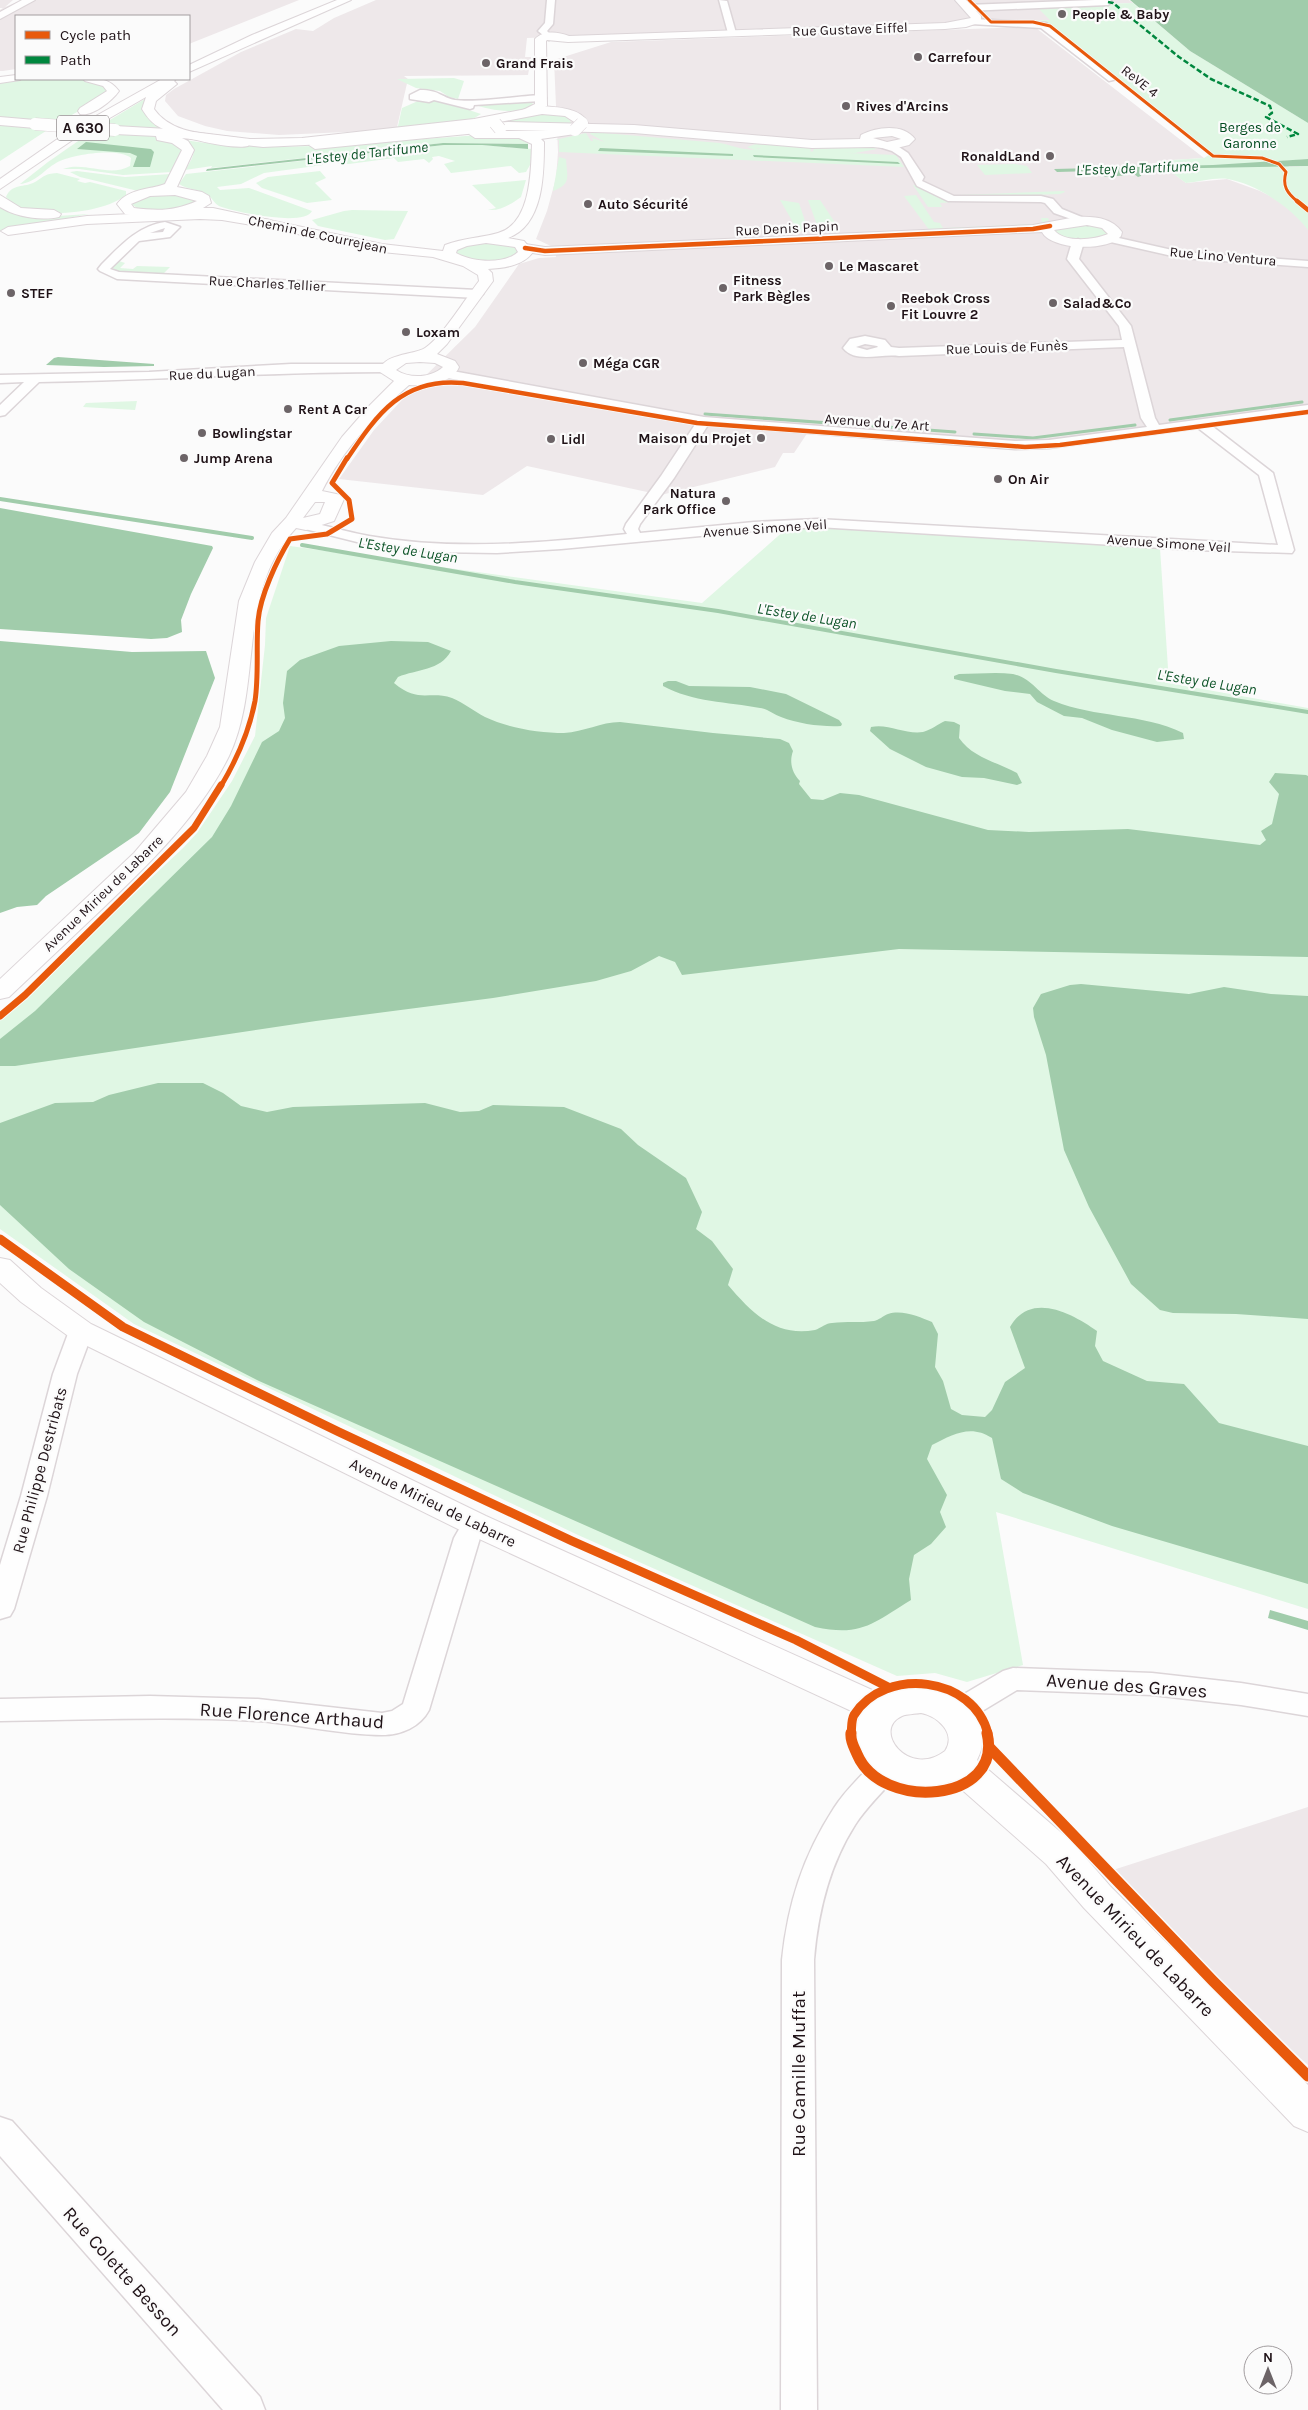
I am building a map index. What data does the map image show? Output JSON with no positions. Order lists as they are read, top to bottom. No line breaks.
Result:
{"streets":{"main road":["Rue Gustave Eiffel","A 630","Rue Denis Papin","Chemin de Courrejean","Avenue Mirieu de Labarre"],"street":["Rue Lino Ventura","Rue Charles Tellier","Rue Louis de Funès","Rue du Lugan","Avenue du 7e Art","Avenue Simone Veil","Rue Philippe Destribats","Avenue des Graves","Rue Florence Arthaud","Rue Camille Muffat","Rue Colette Besson"],"cycle path":["ReVE 4"]},"crossings":[["Avenue du 7e Art","Avenue Simone Veil"],["Avenue Simone Veil","Avenue Mirieu de Labarre"],["Avenue Mirieu de Labarre","Rue Philippe Destribats"],["Avenue Mirieu de Labarre","Avenue des Graves"],["Avenue Mirieu de Labarre","Rue Florence Arthaud"],["Avenue Mirieu de Labarre","Rue Camille Muffat"],["Avenue des Graves","Rue Camille Muffat"]],"water":["L'Estey de Tartifume","L'Estey de Lugan"],"parks":["Berges de Garonne"],"places":["People & Baby","Carrefour","Grand Frais","Rives d'Arcins","RonaldLand","Auto Sécurité","Le Mascaret","Fitness Park Bègles","STEF","Salad&Co","Reebok Cross Fit Louvre 2","Loxam","Méga CGR","Rent A Car","Bowlingstar","Maison du Projet","Lidl","Jump Arena","On Air","Natura Park Office"],"legend":["Cycle path","Path"],"north":"top"}
